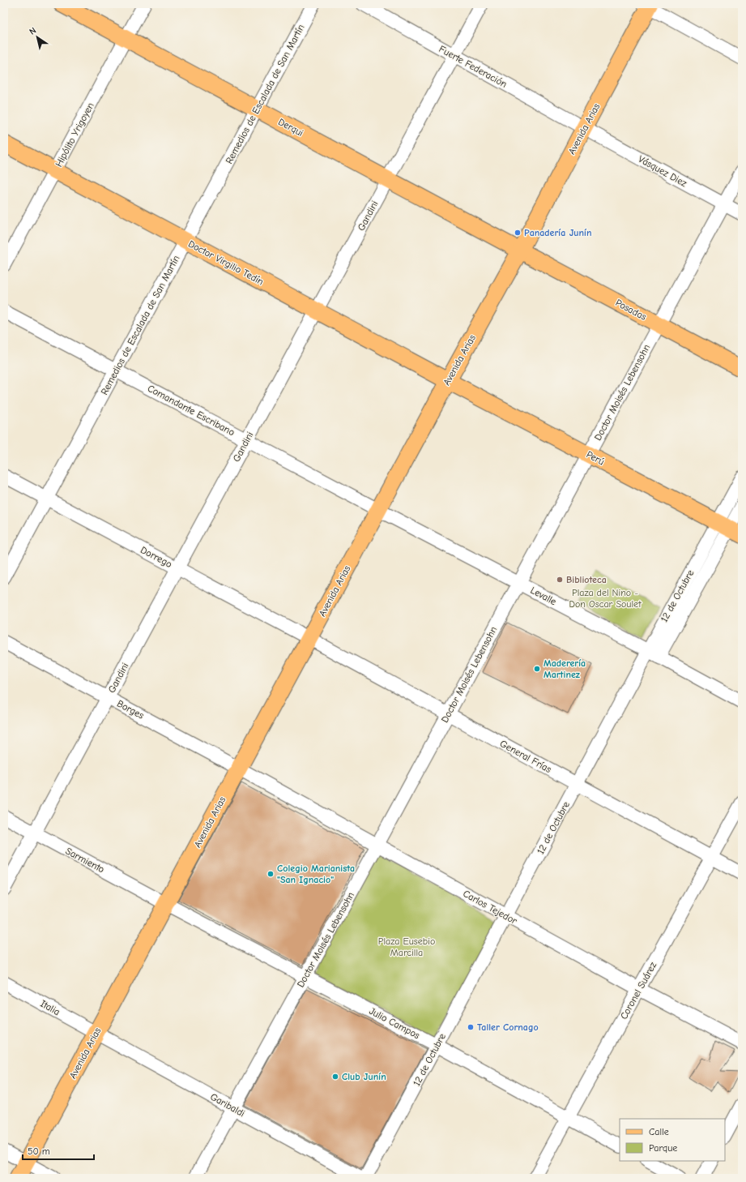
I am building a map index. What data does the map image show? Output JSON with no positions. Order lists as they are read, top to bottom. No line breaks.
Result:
{"streets":{"main road":["Derqui","Avenida Arias","Doctor Virgilio Tedín","Posadas","Perú"],"street":["Fuerte Federación","Remedios de Escalada de San Martín","Hipólito Yrigoyen","Vásquez Diez","Gandini","Doctor Moisés Lebensohn","Comandante Escribano","Dorrego","Levalle","12 de Octubre","Borges","General Frías","Sarmiento","Carlos Tejedor","Coronel Suárez","Italia","Julio Campos","Garibaldi"]},"crossings":[["Fuerte Federación","Avenida Arias"],["Fuerte Federación","Vásquez Diez"],["Fuerte Federación","Gandini"],["Remedios de Escalada de San Martín","Derqui"],["Remedios de Escalada de San Martín","Doctor Virgilio Tedín"],["Remedios de Escalada de San Martín","Comandante Escribano"],["Remedios de Escalada de San Martín","Dorrego"],["Derqui","Avenida Arias"],["Derqui","Hipólito Yrigoyen"],["Derqui","Gandini"],["Derqui","Posadas"],["Avenida Arias","Vásquez Diez"],["Avenida Arias","Doctor Virgilio Tedín"],["Avenida Arias","Posadas"],["Avenida Arias","Comandante Escribano"],["Avenida Arias","Perú"],["Avenida Arias","Dorrego"],["Avenida Arias","Levalle"],["Avenida Arias","Borges"],["Avenida Arias","General Frías"],["Avenida Arias","Sarmiento"],["Avenida Arias","Carlos Tejedor"],["Avenida Arias","Italia"],["Avenida Arias","Julio Campos"],["Avenida Arias","Garibaldi"],["Hipólito Yrigoyen","Doctor Virgilio Tedín"],["Vásquez Diez","Doctor Moisés Lebensohn"],["Gandini","Doctor Virgilio Tedín"],["Gandini","Comandante Escribano"],["Gandini","Dorrego"],["Gandini","Borges"],["Gandini","Sarmiento"],["Doctor Virgilio Tedín","Perú"],["Posadas","Doctor Moisés Lebensohn"],["Doctor Moisés Lebensohn","Perú"],["Doctor Moisés Lebensohn","Levalle"],["Doctor Moisés Lebensohn","General Frías"],["Doctor Moisés Lebensohn","Carlos Tejedor"],["Doctor Moisés Lebensohn","Julio Campos"],["Doctor Moisés Lebensohn","Garibaldi"],["Comandante Escribano","Levalle"],["Perú","12 de Octubre"],["Dorrego","General Frías"],["Levalle","12 de Octubre"],["12 de Octubre","General Frías"],["12 de Octubre","Carlos Tejedor"],["12 de Octubre","Julio Campos"],["Borges","Carlos Tejedor"],["General Frías","Coronel Suárez"],["Sarmiento","Julio Campos"],["Carlos Tejedor","Coronel Suárez"],["Coronel Suárez","Julio Campos"],["Italia","Garibaldi"]],"parks":["Plaza del Nino - Don Oscar Soulet","Plaza Eusebio Marcilla"],"places":["Panadería Junín","Biblioteca","Maderería Martinez","Colegio Marianista \"San Ignacio\"","Taller Cornago","Club Junín"],"legend":["Calle","Parque"],"scale_bar":"50 m","north":"top left"}
